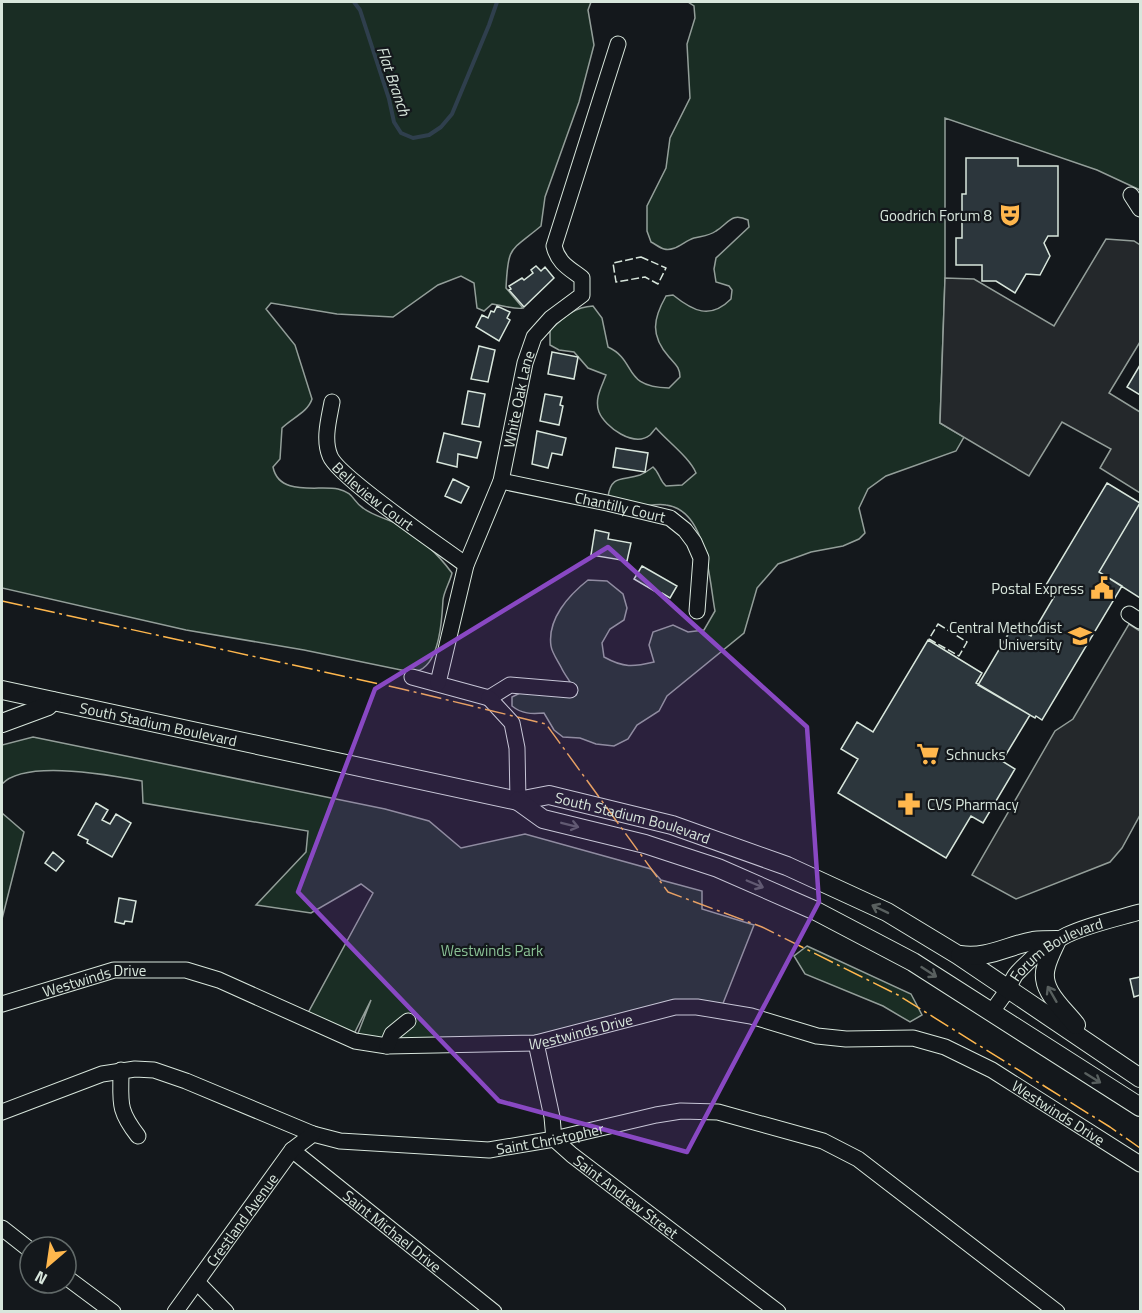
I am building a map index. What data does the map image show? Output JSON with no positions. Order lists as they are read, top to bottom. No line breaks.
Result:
{"streets":{"main road":["South Stadium Boulevard"],"street":["White Oak Lane","Belleview Court","Chantilly Court","Forum Boulevard","Westwinds Drive","Saint Christopher","Saint Andrew Street","Crestland Avenue","Saint Michael Drive"]},"crossings":[["White Oak Lane","Belleview Court"],["White Oak Lane","Chantilly Court"],["South Stadium Boulevard","Forum Boulevard"],["Saint Christopher","Saint Andrew Street"],["Saint Christopher","Crestland Avenue"],["Crestland Avenue","Saint Michael Drive"]],"water":["Flat Branch"],"parks":["Westwinds Park"],"places":{"theatre":["Goodrich Forum 8"],"public building":["Postal Express"],"school or university":["Central Methodist University"],"supermarket":["Schnucks"],"pharmacy":["CVS Pharmacy"]},"north":"bottom left"}
